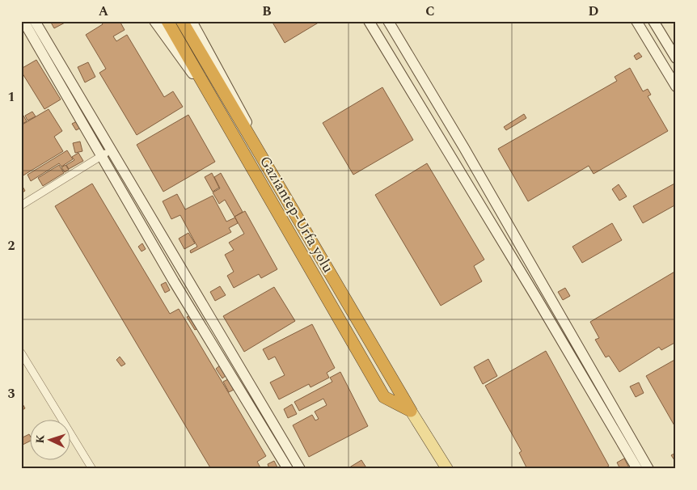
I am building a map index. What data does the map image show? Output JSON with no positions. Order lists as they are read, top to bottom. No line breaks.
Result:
{"streets":{"highway":["Gaziantep-Urfa yolu"]},"north":"left","grid":{"columns":["A","B","C","D"],"rows":["1","2","3"]}}
